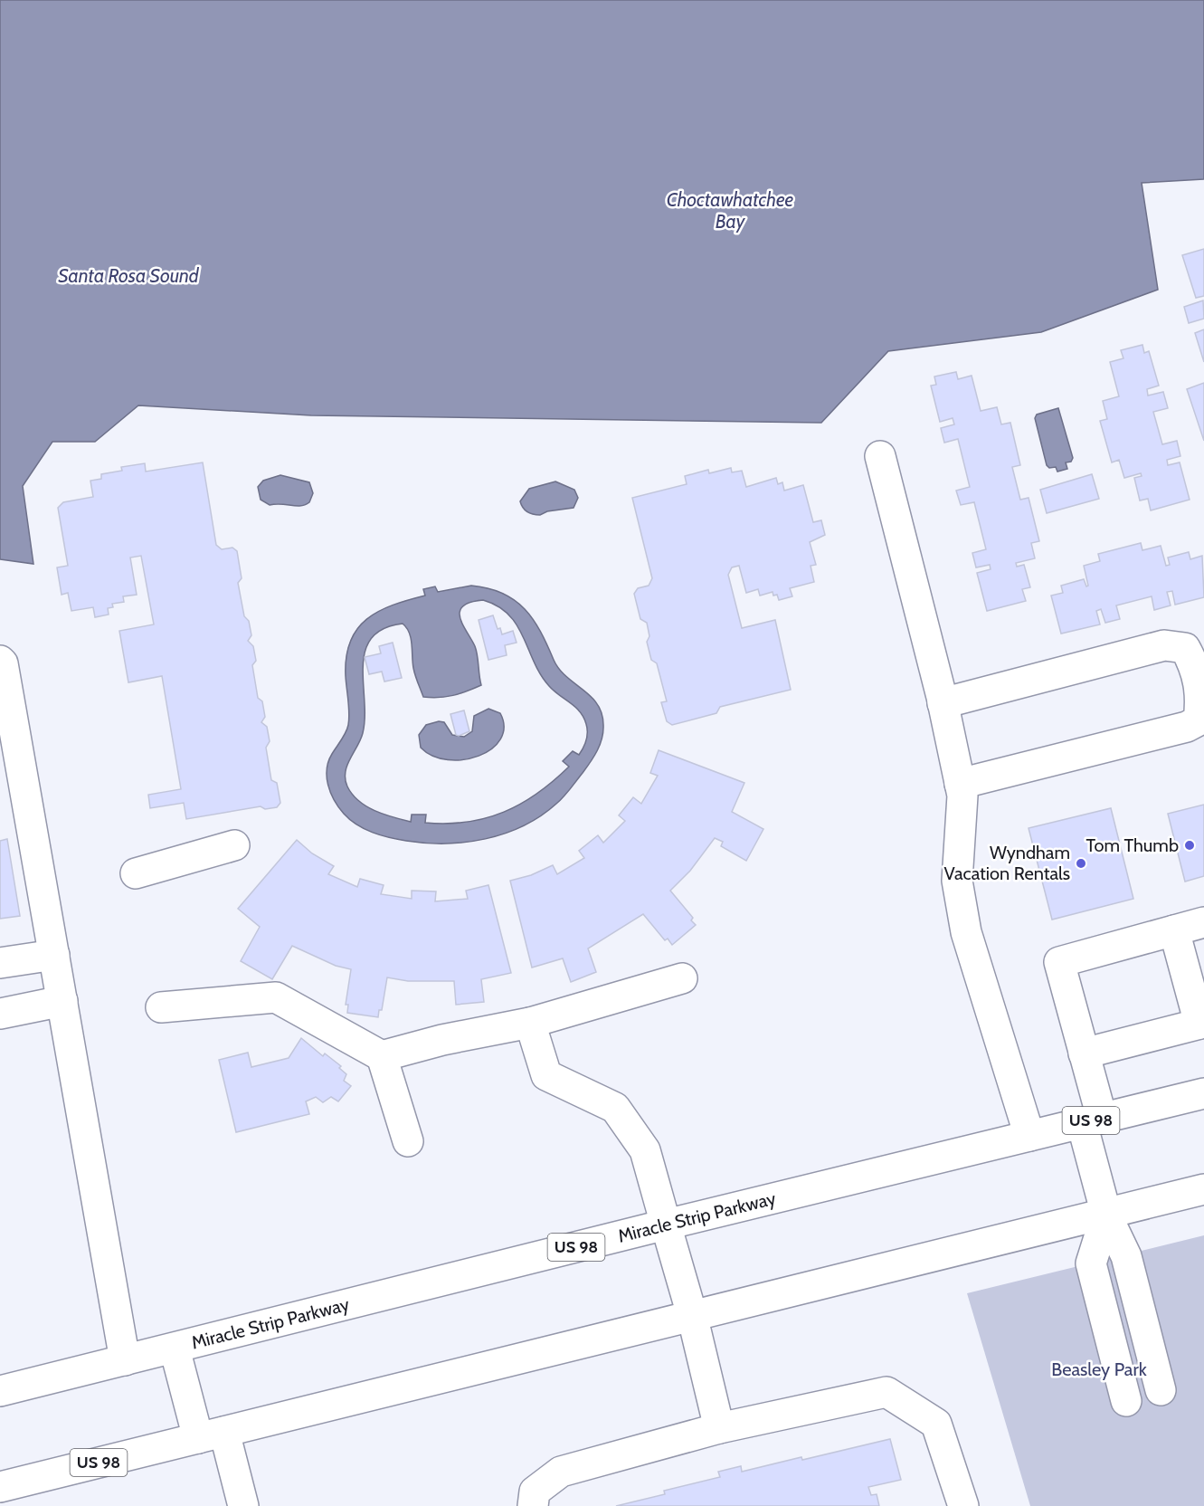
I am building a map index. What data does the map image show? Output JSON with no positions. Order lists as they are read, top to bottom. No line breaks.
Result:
{"streets":{"main road":["US 98","Miracle Strip Parkway"]},"water":["Choctawhatchee Bay","Santa Rosa Sound"],"parks":["Beasley Park"],"places":["Tom Thumb","Wyndham Vacation Rentals"]}
